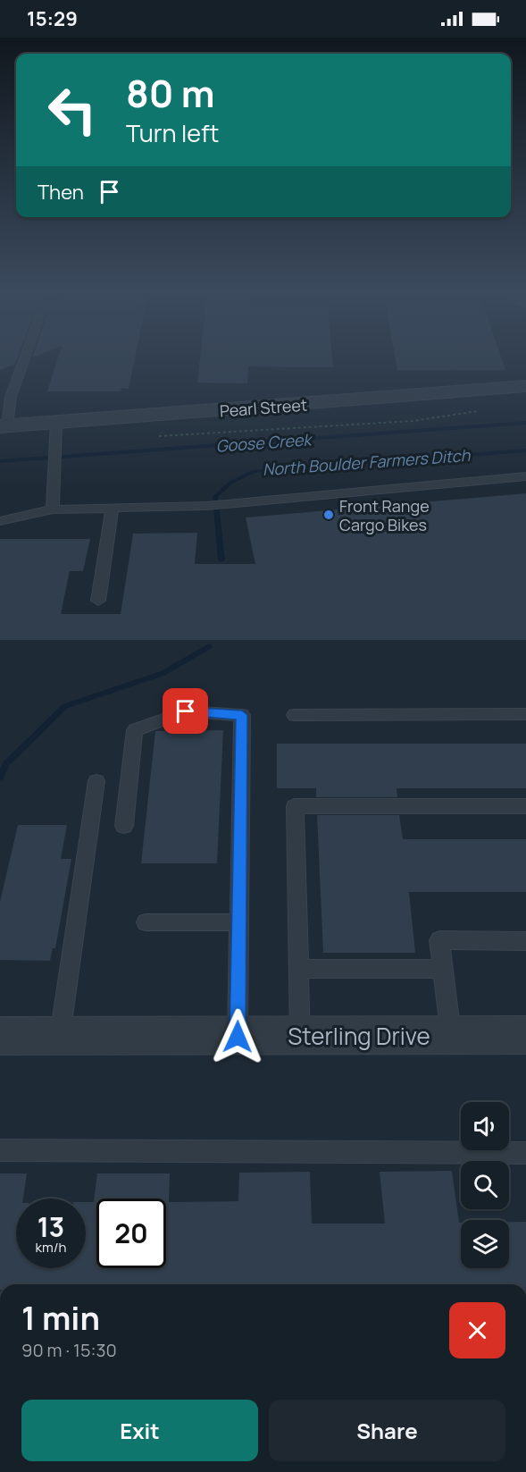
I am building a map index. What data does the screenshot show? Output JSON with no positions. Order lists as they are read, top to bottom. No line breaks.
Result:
{"streets":{"street":["Pearl Street","Sterling Drive"]},"water":["Goose Creek","North Boulder Farmers Ditch"],"places":["Front Range Cargo Bikes"],"page":{"status":"15:29","turn":["80 m","Turn left"],"then":"Then","speed":"13 km/h","limit":"20","heading":["1 min","90 m · 15:30"],"buttons":["Exit","Share"]}}
